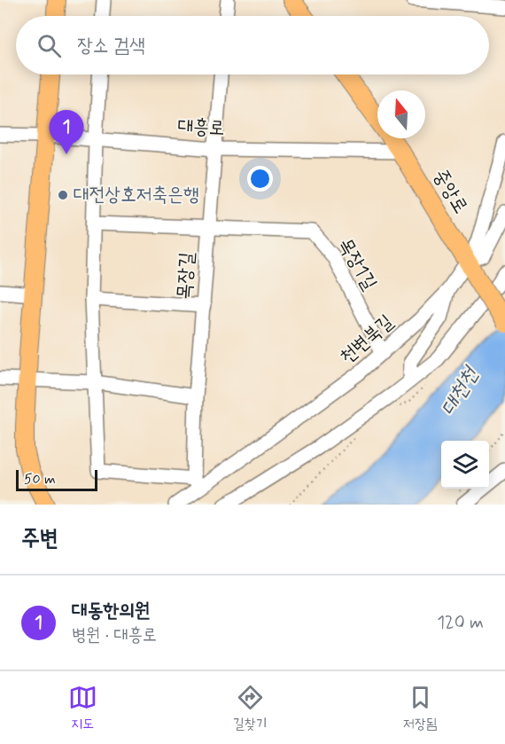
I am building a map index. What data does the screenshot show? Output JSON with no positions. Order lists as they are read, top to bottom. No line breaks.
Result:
{"streets":{"main road":["중앙로"],"street":["대흥로","목장1길","목장길","천변북길"]},"crossings":[["대흥로","중앙로"],["대흥로","목장길"],["중앙로","천변북길"],["목장1길","목장길"],["목장1길","천변북길"],["목장길","천변북길"]],"water":["대천천"],"places":["대전상호저축은행"],"scale_bar":"50 m","north":"top","page":{"search":"장소 검색","pins":"1","scale":"50 m","heading":"주변","list":[{"mark":"1","name":"대동한의원","note":"병원 · 대흥로","value":"120 m"}],"nav":["지도","길찾기","저장됨"]}}
